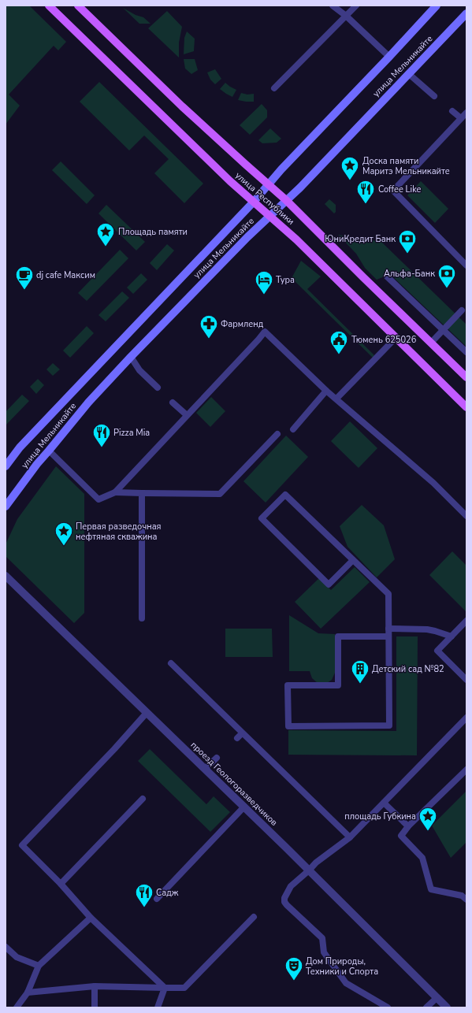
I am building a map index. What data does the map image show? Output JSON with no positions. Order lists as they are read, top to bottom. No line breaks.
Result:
{"streets":{"main road":["улица Мельникайте","улица Республики"],"street":["проезд Геологоразведчиков"]},"crossings":[["улица Мельникайте","улица Республики"]],"places":{"place":["Доска памяти Маритэ Мельникайте","Площадь памяти","Первая разведочная нефтяная скважина","площадь Губкина"],"restaurant":["Coffee Like","Pizza Mia","Садж"],"bank":["ЮниКредит Банк","Альфа-Банк"],"cafe":["dj cafe Максим"],"hotel":["Тура"],"pharmacy":["Фармленд"],"public building":["Тюмень 625026"],"building":["Детский сад №82"],"theatre":["Дом Природы, Техники и Спорта"]}}
